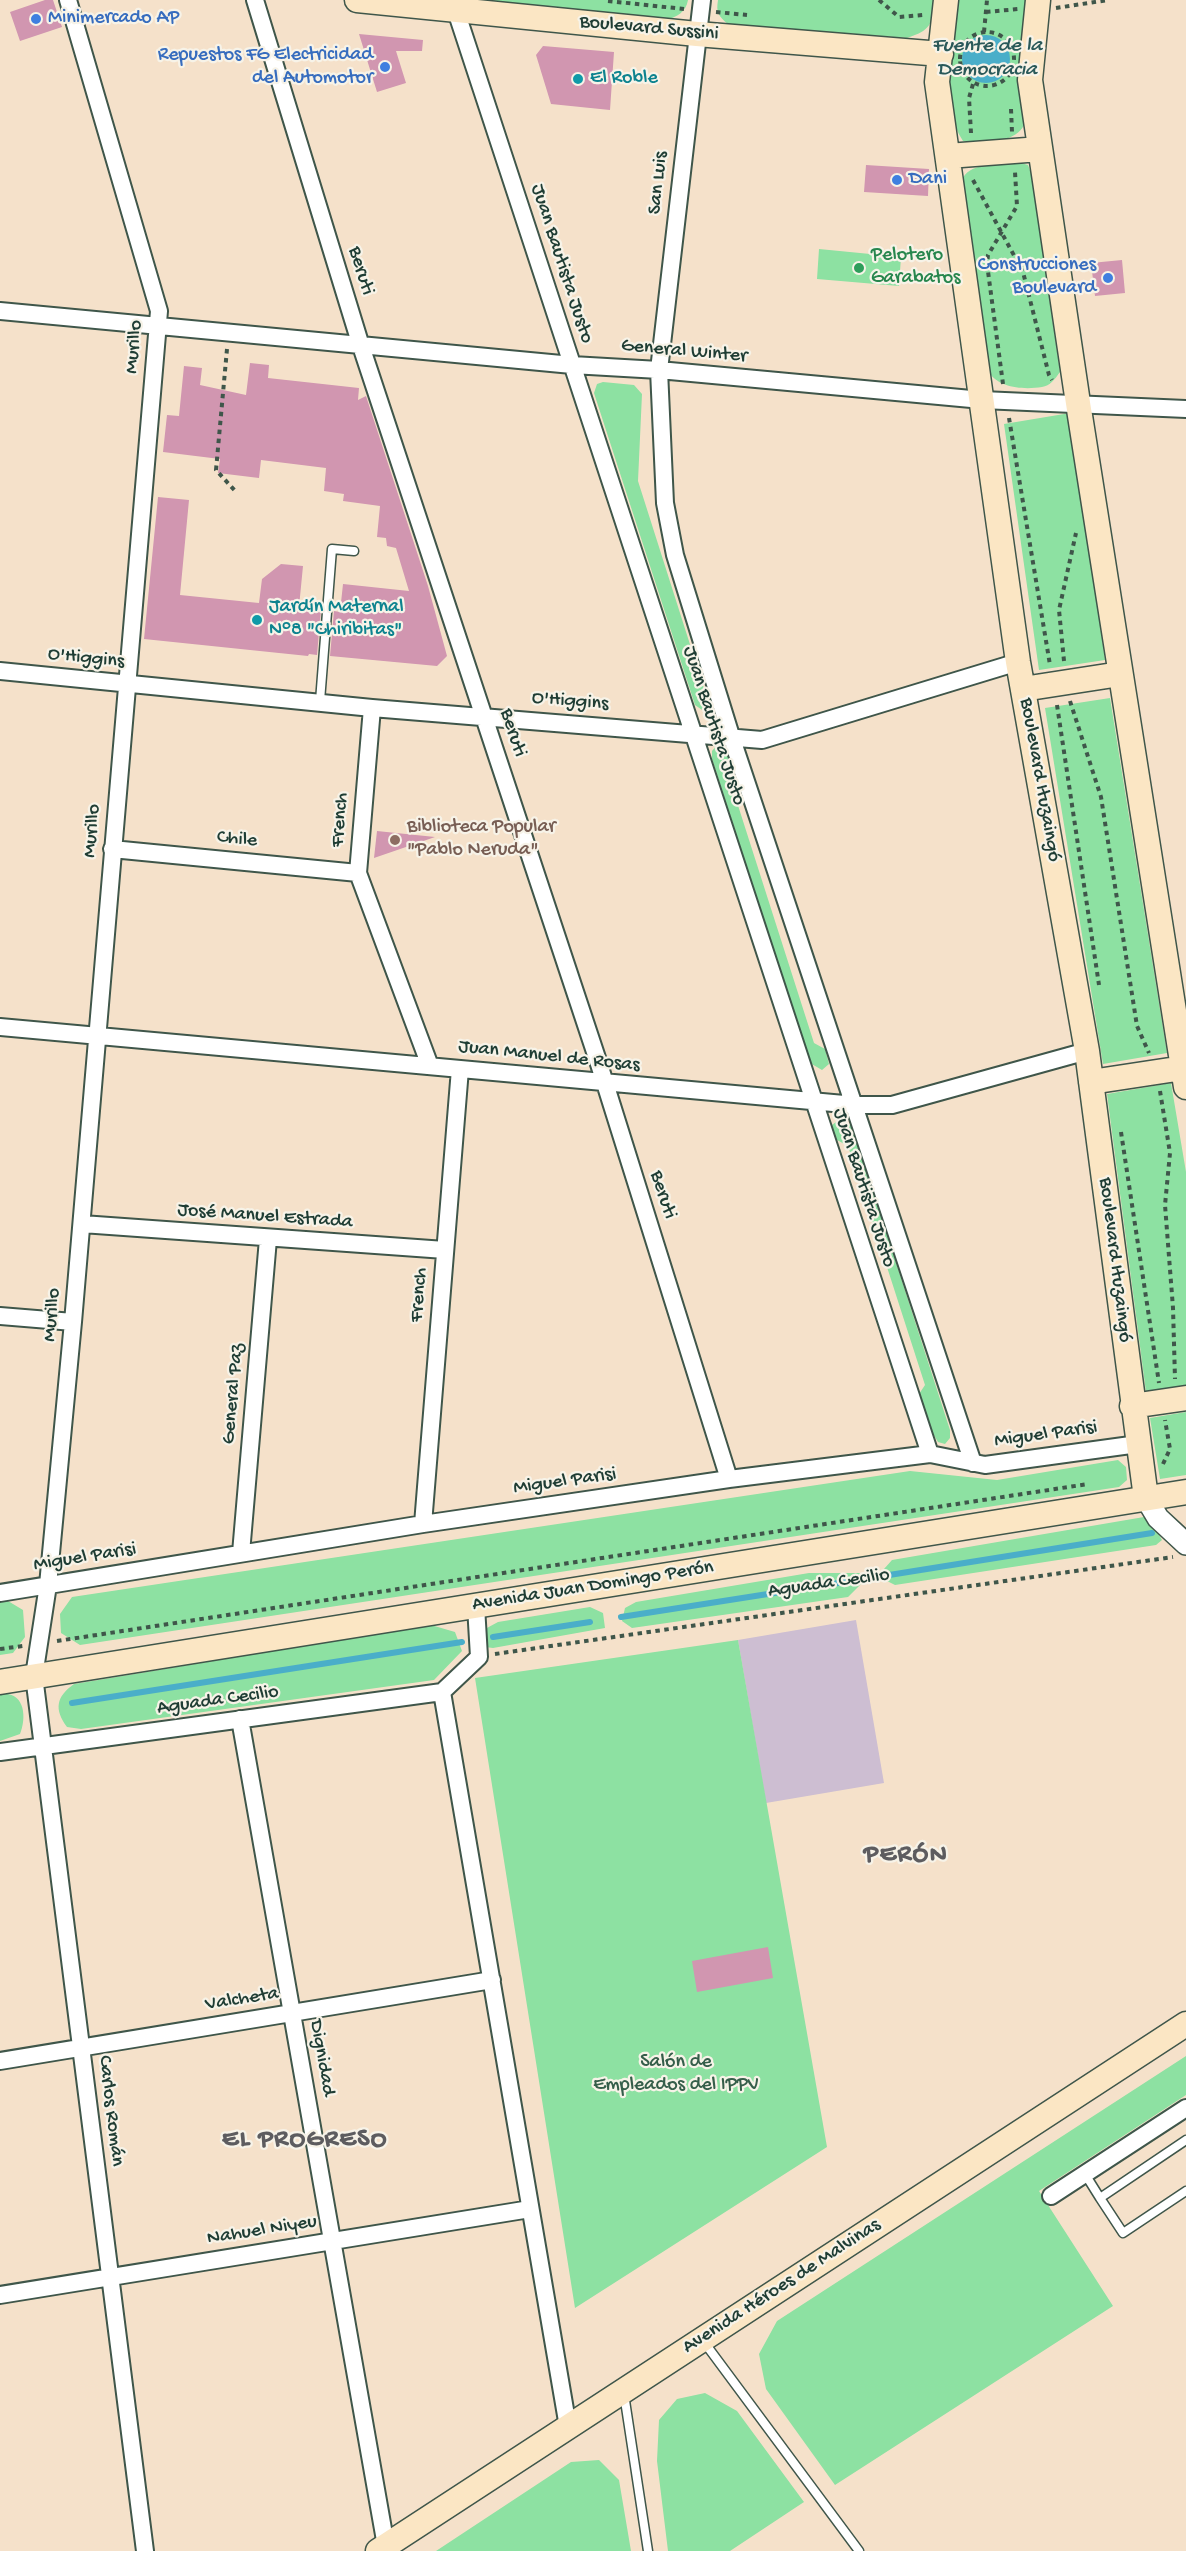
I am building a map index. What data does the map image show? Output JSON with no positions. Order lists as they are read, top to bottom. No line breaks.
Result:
{"streets":{"main road":["Boulevard Sussini","Boulevard Ituzaingó","Avenida Juan Domingo Perón","Avenida Héroes de Malvinas"],"street":["San Luis","Juan Bautista Justo","Beruti","Murillo","General Winter","O'Higgins","French","Chile","Juan Manuel de Rosas","José Manuel Estrada","General Paz","Miguel Parisi","Aguada Cecilio","Valcheta","Dignidad","Carlos Román","Nahuel Niyeu"]},"crossings":[["Boulevard Sussini","San Luis"],["Boulevard Sussini","Juan Bautista Justo"],["Boulevard Sussini","Boulevard Ituzaingó"],["San Luis","Juan Bautista Justo"],["San Luis","General Winter"],["Juan Bautista Justo","General Winter"],["Juan Bautista Justo","O'Higgins"],["Juan Bautista Justo","Juan Manuel de Rosas"],["Juan Bautista Justo","Miguel Parisi"],["Beruti","General Winter"],["Beruti","O'Higgins"],["Beruti","Juan Manuel de Rosas"],["Beruti","Miguel Parisi"],["Murillo","General Winter"],["Murillo","O'Higgins"],["Murillo","Chile"],["Murillo","Juan Manuel de Rosas"],["Murillo","José Manuel Estrada"],["Murillo","Miguel Parisi"],["Murillo","Avenida Juan Domingo Perón"],["Murillo","Carlos Román"],["General Winter","Boulevard Ituzaingó"],["O'Higgins","Boulevard Ituzaingó"],["O'Higgins","French"],["Boulevard Ituzaingó","Juan Manuel de Rosas"],["Boulevard Ituzaingó","Miguel Parisi"],["Boulevard Ituzaingó","Aguada Cecilio"],["Boulevard Ituzaingó","Avenida Juan Domingo Perón"],["French","Chile"],["French","Juan Manuel de Rosas"],["French","José Manuel Estrada"],["French","Miguel Parisi"],["José Manuel Estrada","General Paz"],["General Paz","Miguel Parisi"],["Aguada Cecilio","Dignidad"],["Aguada Cecilio","Carlos Román"],["Avenida Juan Domingo Perón","Carlos Román"],["Valcheta","Dignidad"],["Valcheta","Carlos Román"],["Dignidad","Nahuel Niyeu"],["Dignidad","Avenida Héroes de Malvinas"],["Carlos Román","Nahuel Niyeu"]],"districts":["PERÓN","EL PROGRESO"],"water":["Fuente de la Democracia"],"parks":["Salón de Empleados del IPPV"],"places":["Minimercado AP","Repuestos FG Electricidad del Automotor","El Roble","Dani","Pelotero Garabatos","Construcciones Boulevard","Jardín Maternal N°8 \"Chiribitas\"","Biblioteca Popular \"Pablo Neruda\""]}
